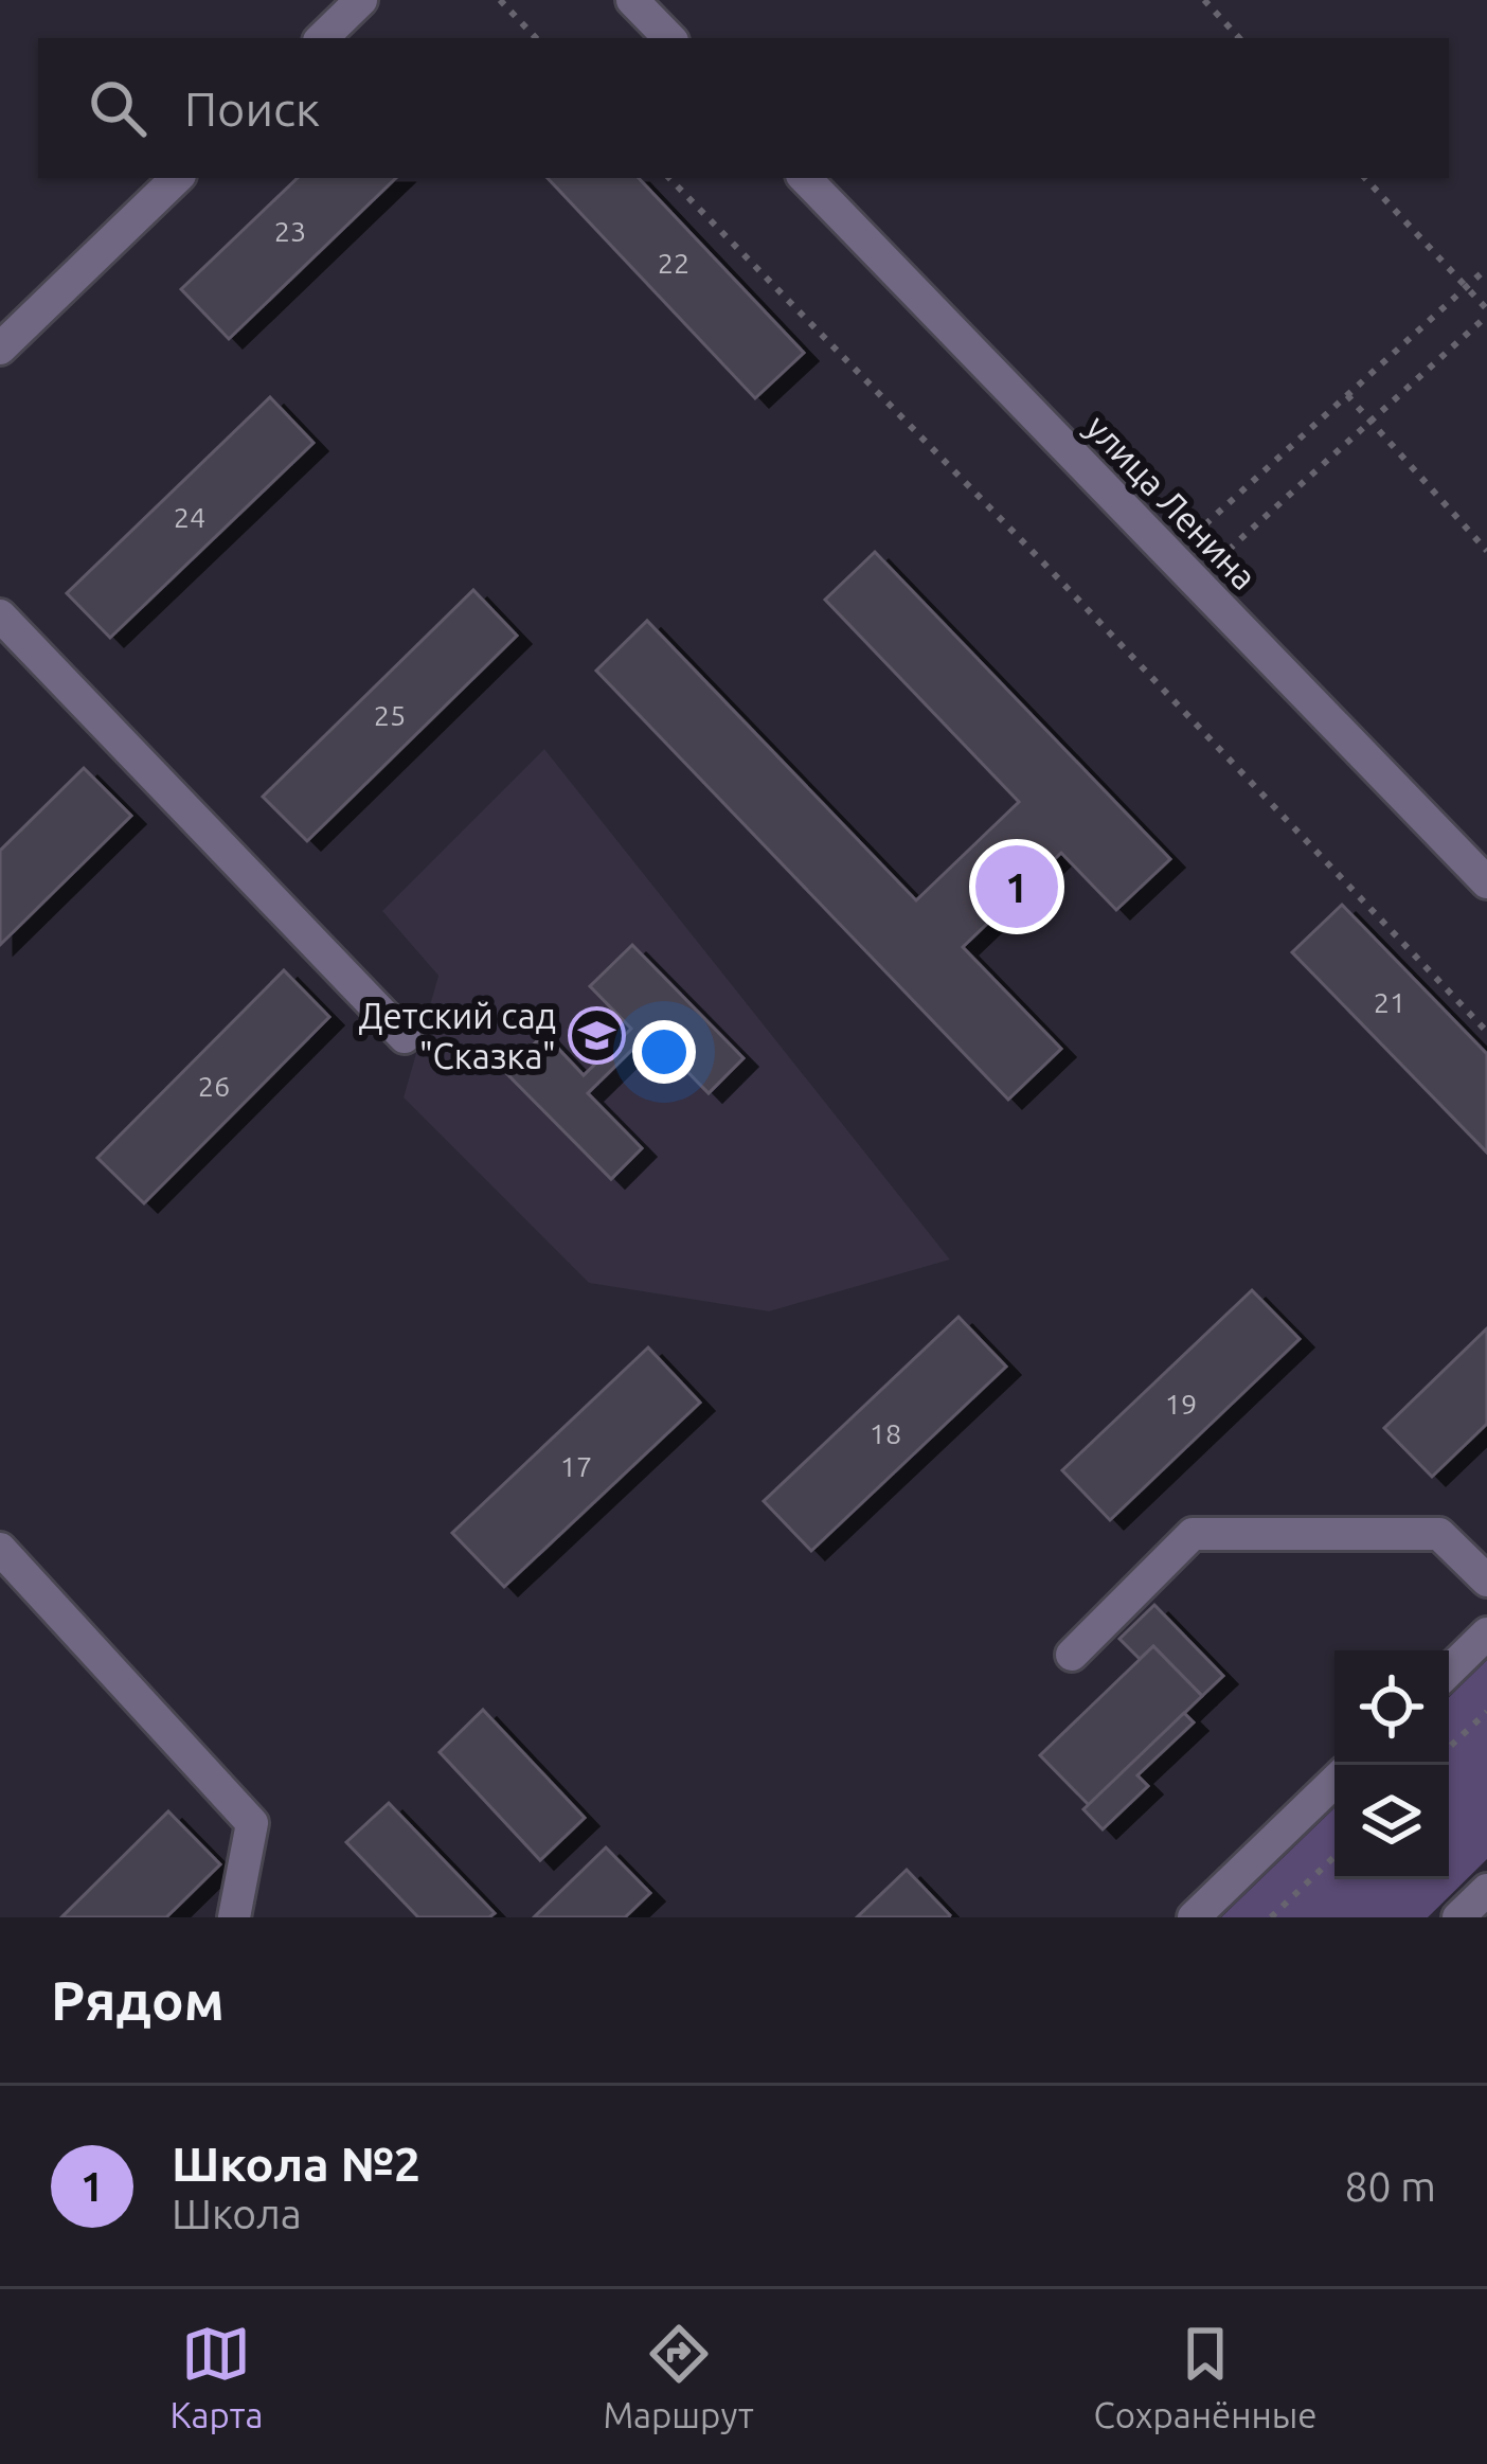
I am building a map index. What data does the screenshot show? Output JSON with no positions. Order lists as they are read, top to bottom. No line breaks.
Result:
{"streets":{"street":["улица Ленина"]},"places":{"school or university":["Детский сад \"Сказка\""]},"house_numbers":["23","22","24","25","21","26","19","18","17"],"page":{"search":"Поиск","pins":"1","heading":"Рядом","list":[{"mark":"1","name":"Школа №2","note":"Школа","value":"80 m"}],"nav":["Карта","Маршрут","Сохранённые"]}}
